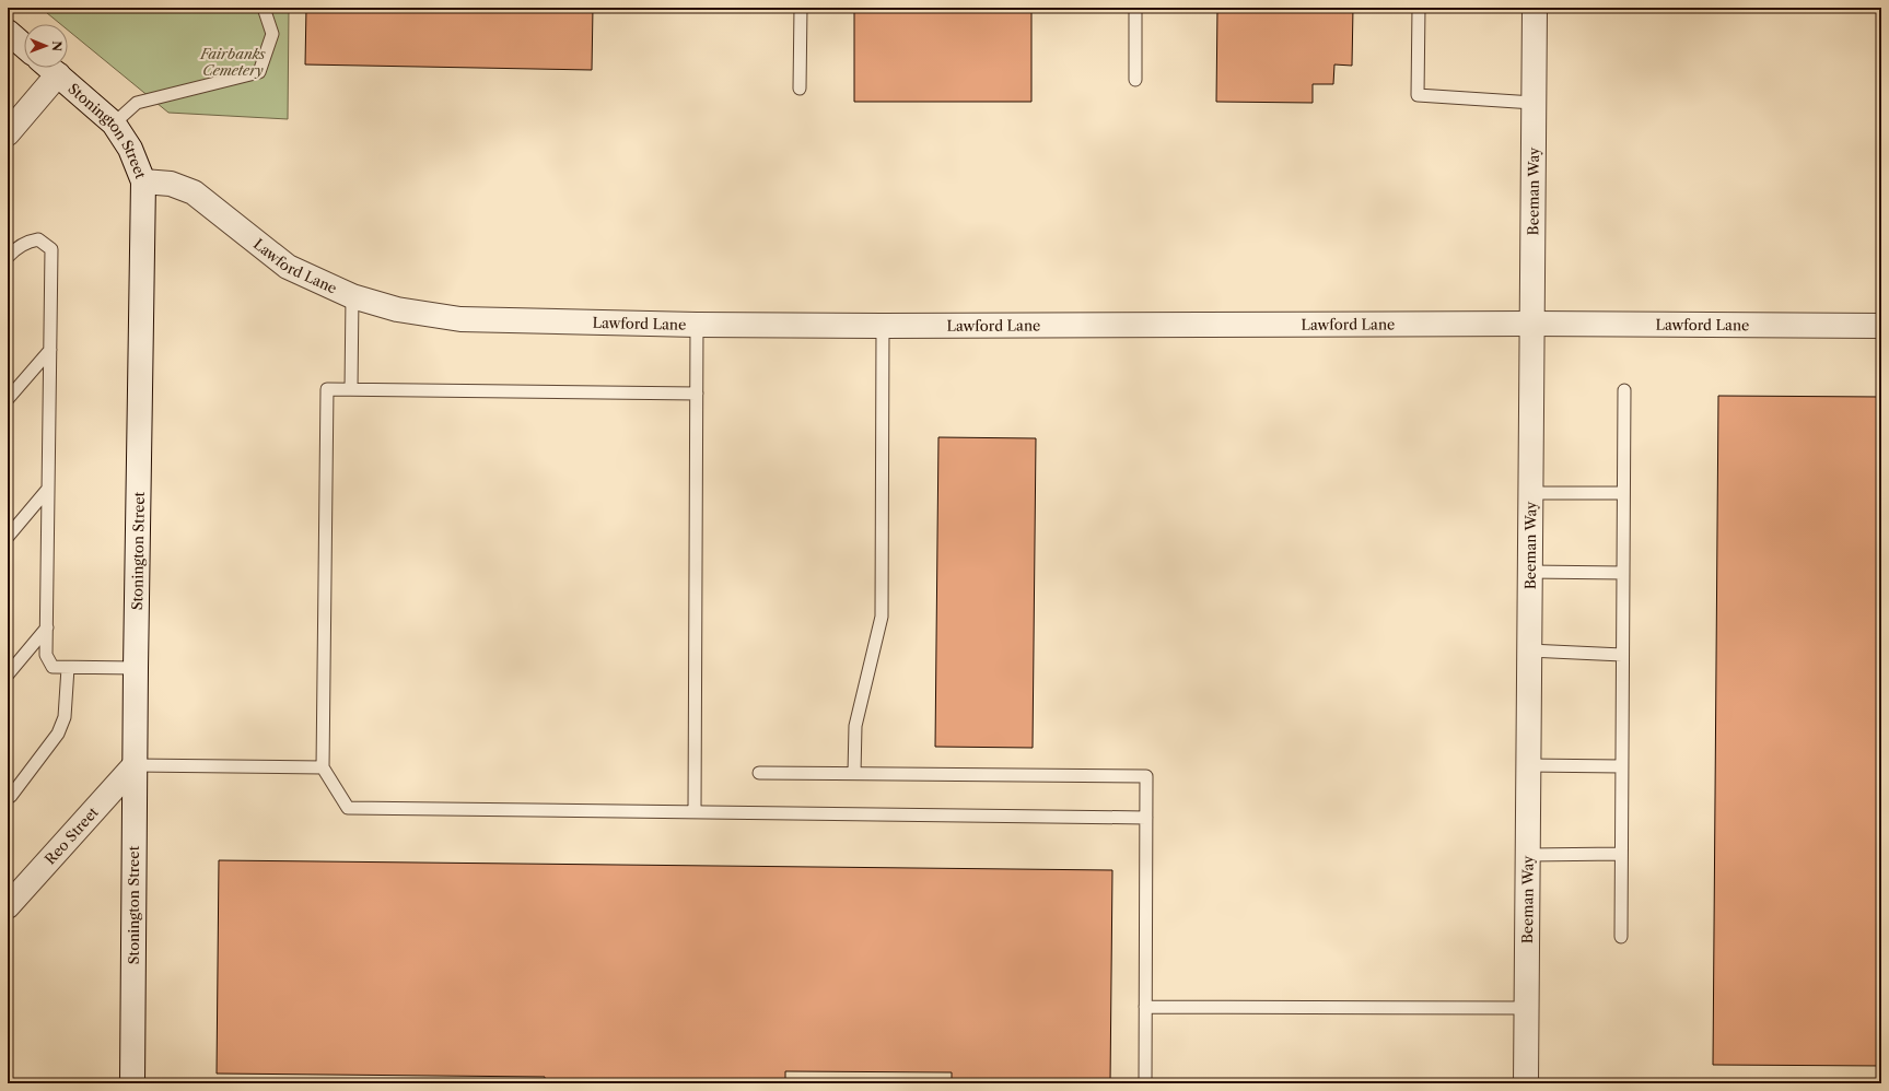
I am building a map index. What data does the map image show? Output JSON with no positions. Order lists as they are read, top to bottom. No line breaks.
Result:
{"streets":{"street":["Stonington Street","Beeman Way","Lawford Lane","Reo Street"]},"crossings":[["Stonington Street","Lawford Lane"],["Stonington Street","Reo Street"],["Beeman Way","Lawford Lane"]],"parks":["Fairbanks Cemetery"],"north":"right"}
